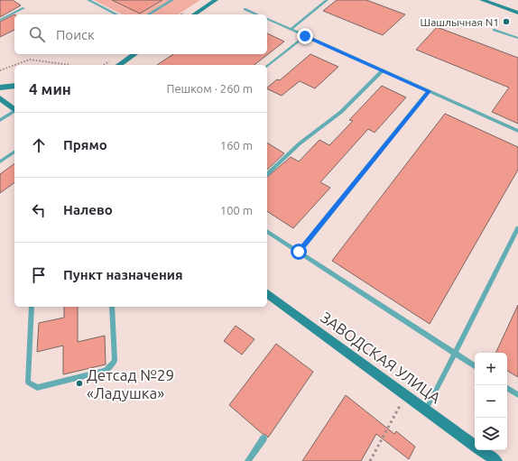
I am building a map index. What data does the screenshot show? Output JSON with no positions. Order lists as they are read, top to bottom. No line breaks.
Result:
{"streets":{"street":["ЗАВОДСКАЯ УЛИЦА"]},"places":["Шашлычная N1","Детсад №29 «Ладушка»"],"page":{"search":"Поиск","heading":["4 мин","Пешком · 260 m"],"list":[["Прямо","160 m"],["Налево","100 m"],"Пункт назначения"],"map_buttons":["+","−"]}}
